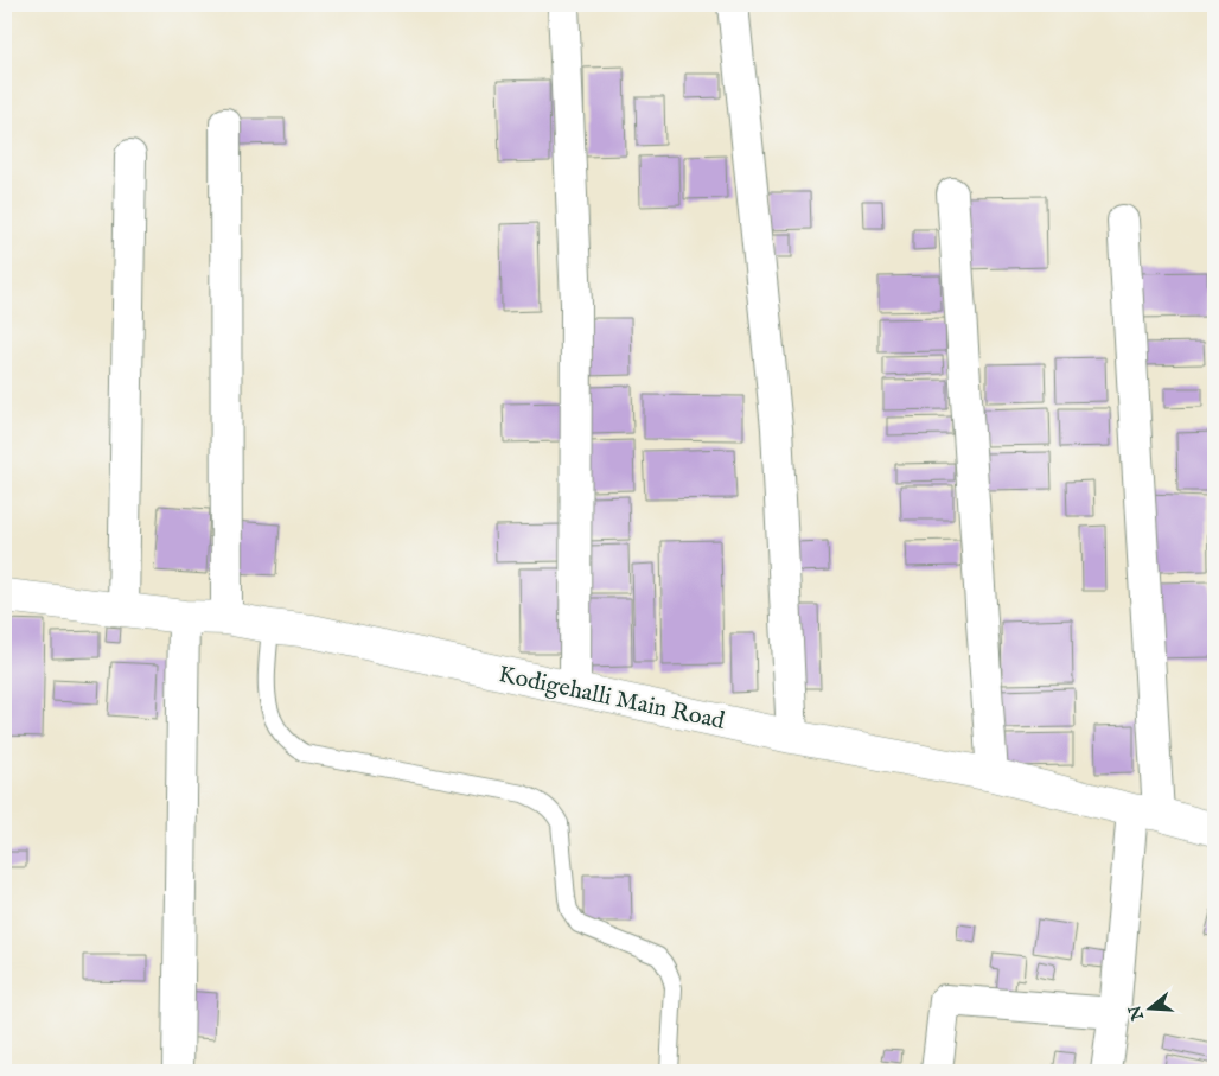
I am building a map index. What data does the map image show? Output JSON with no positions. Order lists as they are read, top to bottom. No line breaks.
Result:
{"streets":{"street":["Kodigehalli Main Road"]},"north":"left"}
